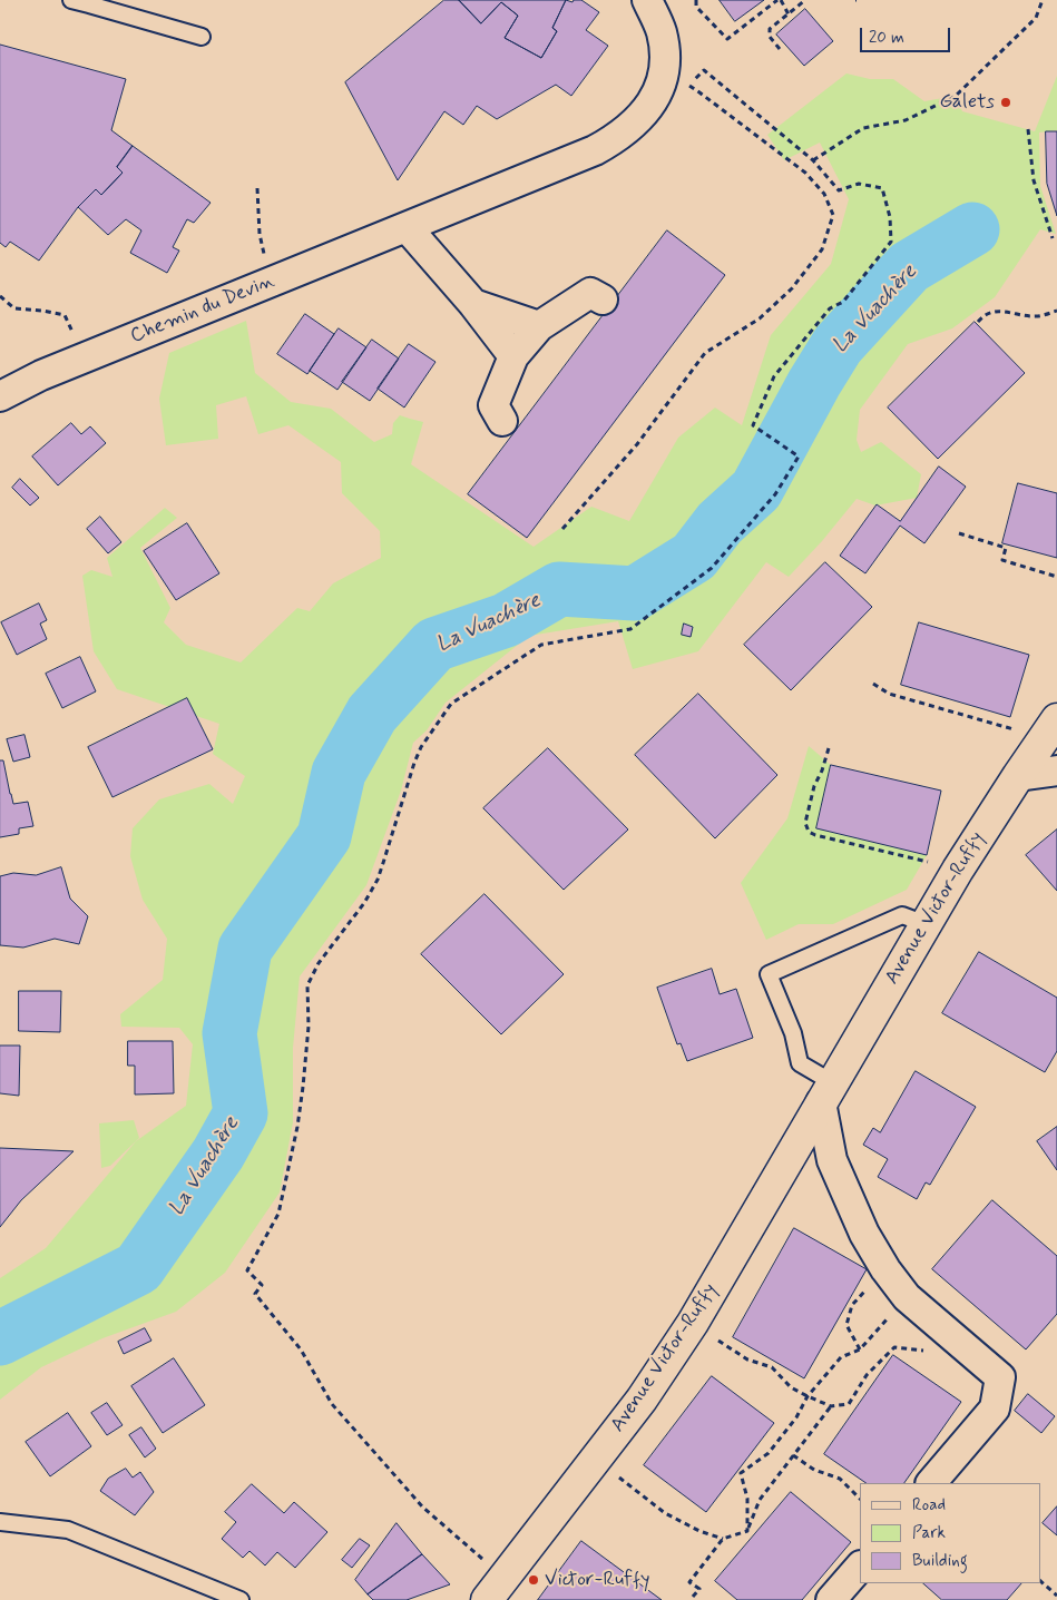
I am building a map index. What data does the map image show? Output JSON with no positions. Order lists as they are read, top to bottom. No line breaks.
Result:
{"streets":{"street":["Chemin du Devin","Avenue Victor-Ruffy"]},"water":["La Vuachère"],"places":["Galets","Victor-Ruffy"],"legend":["Road","Park","Building"],"scale_bar":"20 m"}
